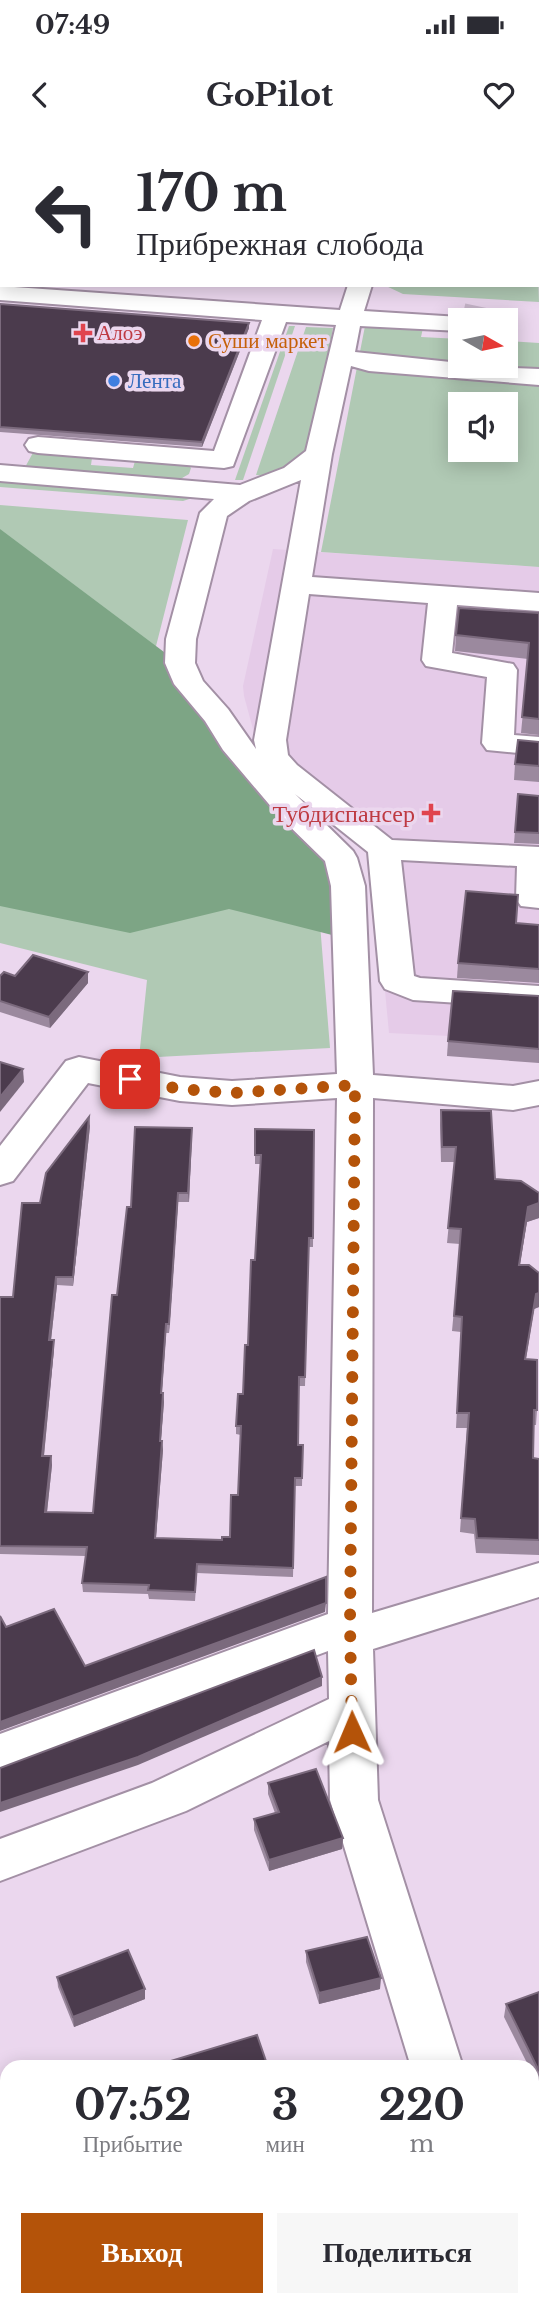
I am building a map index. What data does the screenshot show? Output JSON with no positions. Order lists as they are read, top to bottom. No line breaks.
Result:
{"places":{"health":["Алоэ","Тубдиспансер"],"other":["Суши маркет","Лента"]},"north":"right","page":{"status":"07:49","header":"GoPilot","turn":["170 m","Прибрежная слобода"],"eta":["07:52","Прибытие","3","мин","220","m"],"buttons":["Выход","Поделиться"]}}
